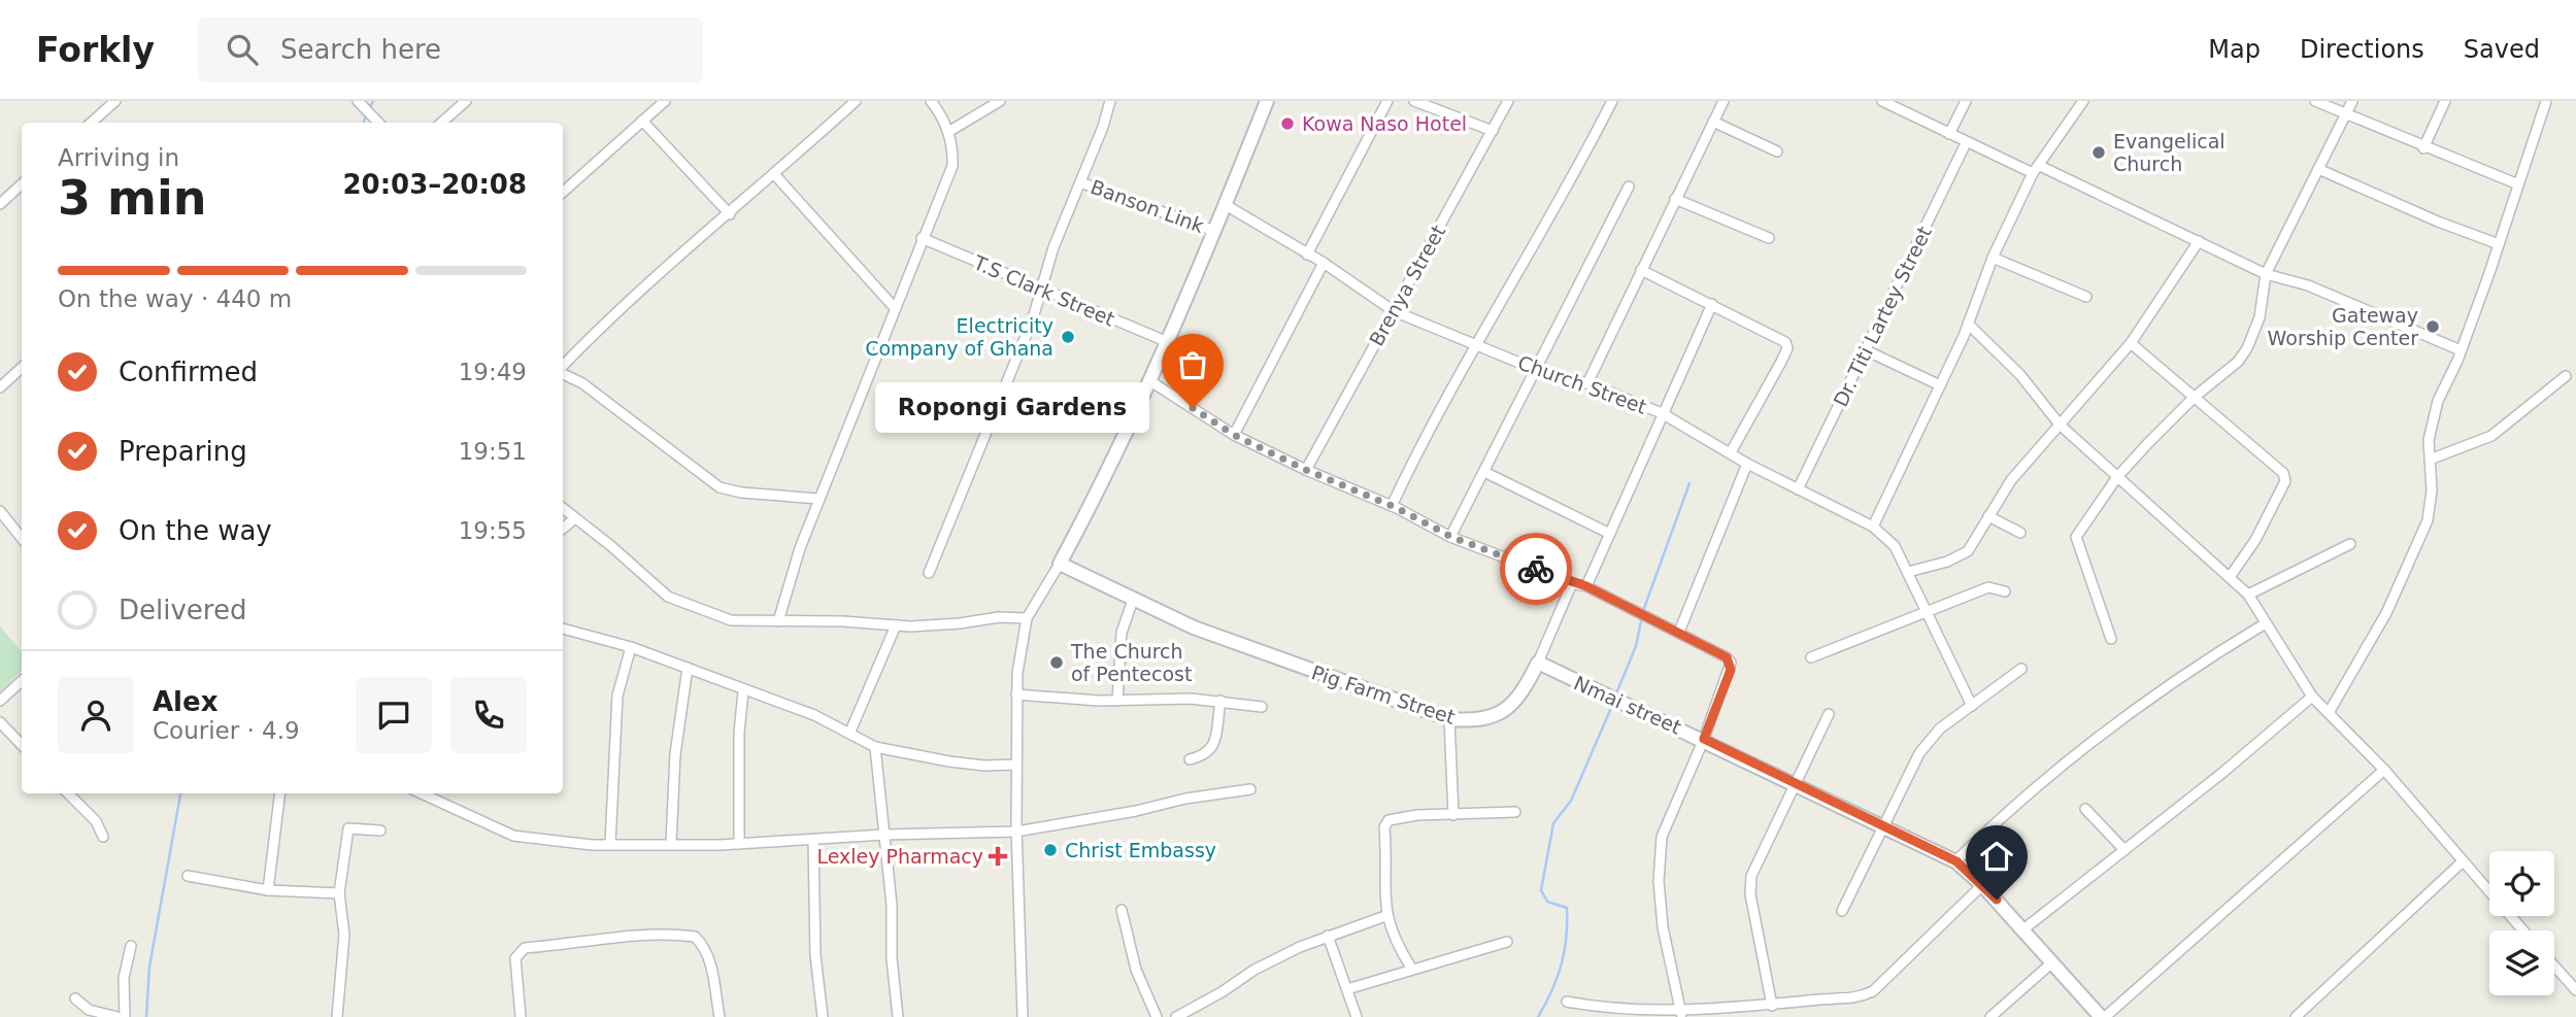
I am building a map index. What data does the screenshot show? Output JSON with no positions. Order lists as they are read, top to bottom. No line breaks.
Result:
{"streets":{"street":["Banson Link","Brenya Street","T.S Clark Street","Dr. Titi Lartey Street","Church Street","Pig Farm Street","Nmai street"]},"crossings":[["Brenya Street","Church Street"],["Dr. Titi Lartey Street","Church Street"],["Pig Farm Street","Nmai street"]],"places":{"other":["Kowa Naso Hotel","Evangelical Church","Gateway Worship Center","Electricity Company of Ghana","Ropongi Gardens","The Church of Pentecost","Christ Embassy"],"health":["Lexley Pharmacy"]},"page":{"header":"Forkly","search":"Search here","nav":["Map","Directions","Saved"],"heading":["3 min","Arriving in","20:03–20:08"],"panel":["Alex","Courier · 4.9"],"bar":"On the way · 440 m","list":[["Confirmed","19:49"],["Preparing","19:51"],["On the way","19:55"],"Delivered"],"bubble":"Ropongi Gardens"}}
